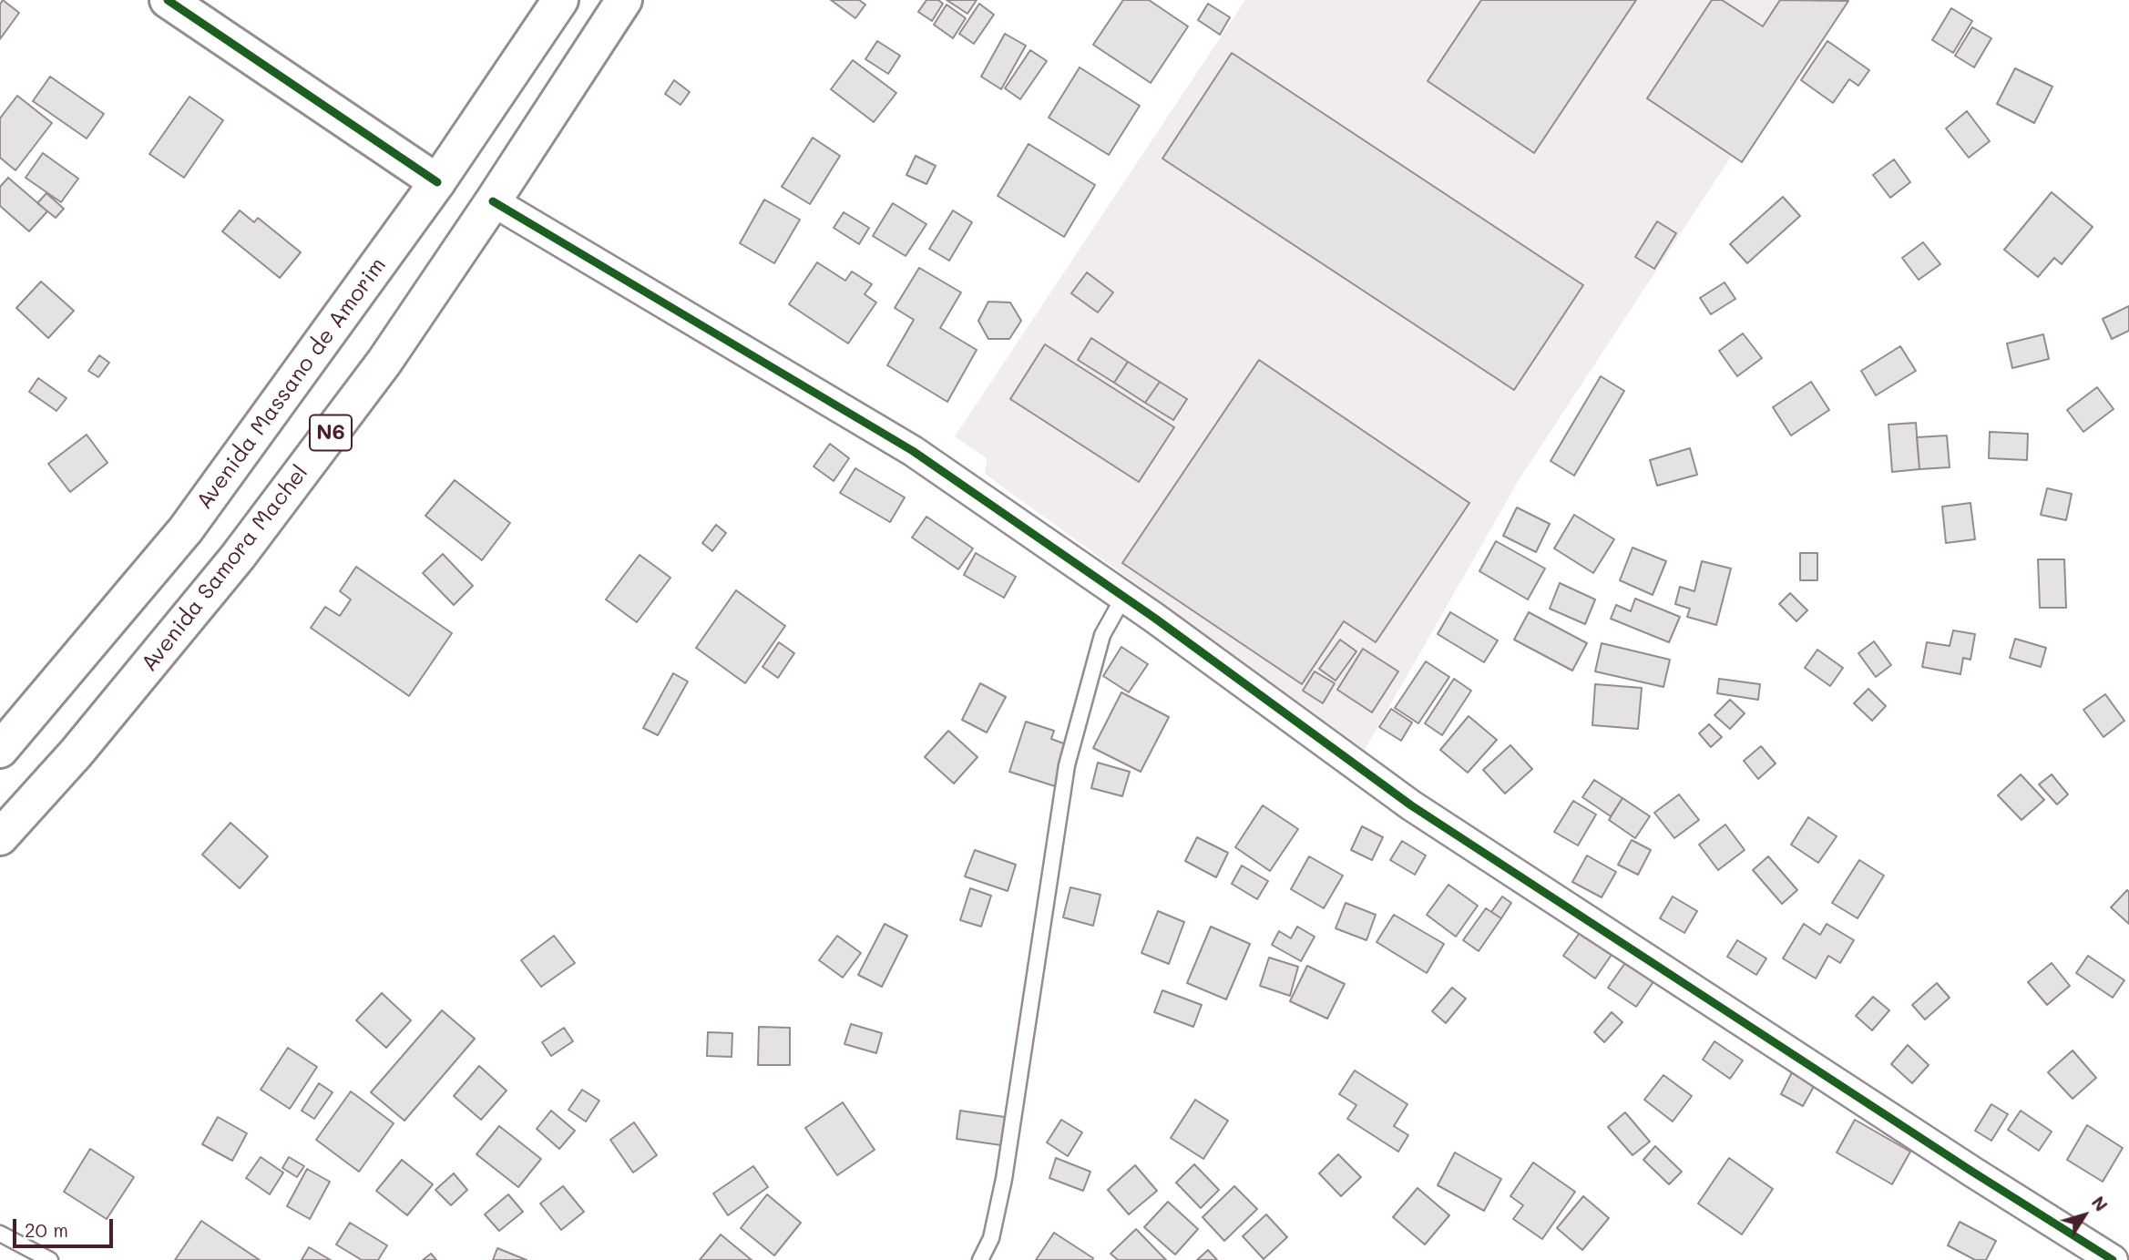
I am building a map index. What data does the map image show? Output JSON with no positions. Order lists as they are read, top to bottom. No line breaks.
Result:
{"streets":{"main road":["Avenida Massano de Amorim","N6","Avenida Samora Machel"]},"scale_bar":"20 m","north":"top right"}
